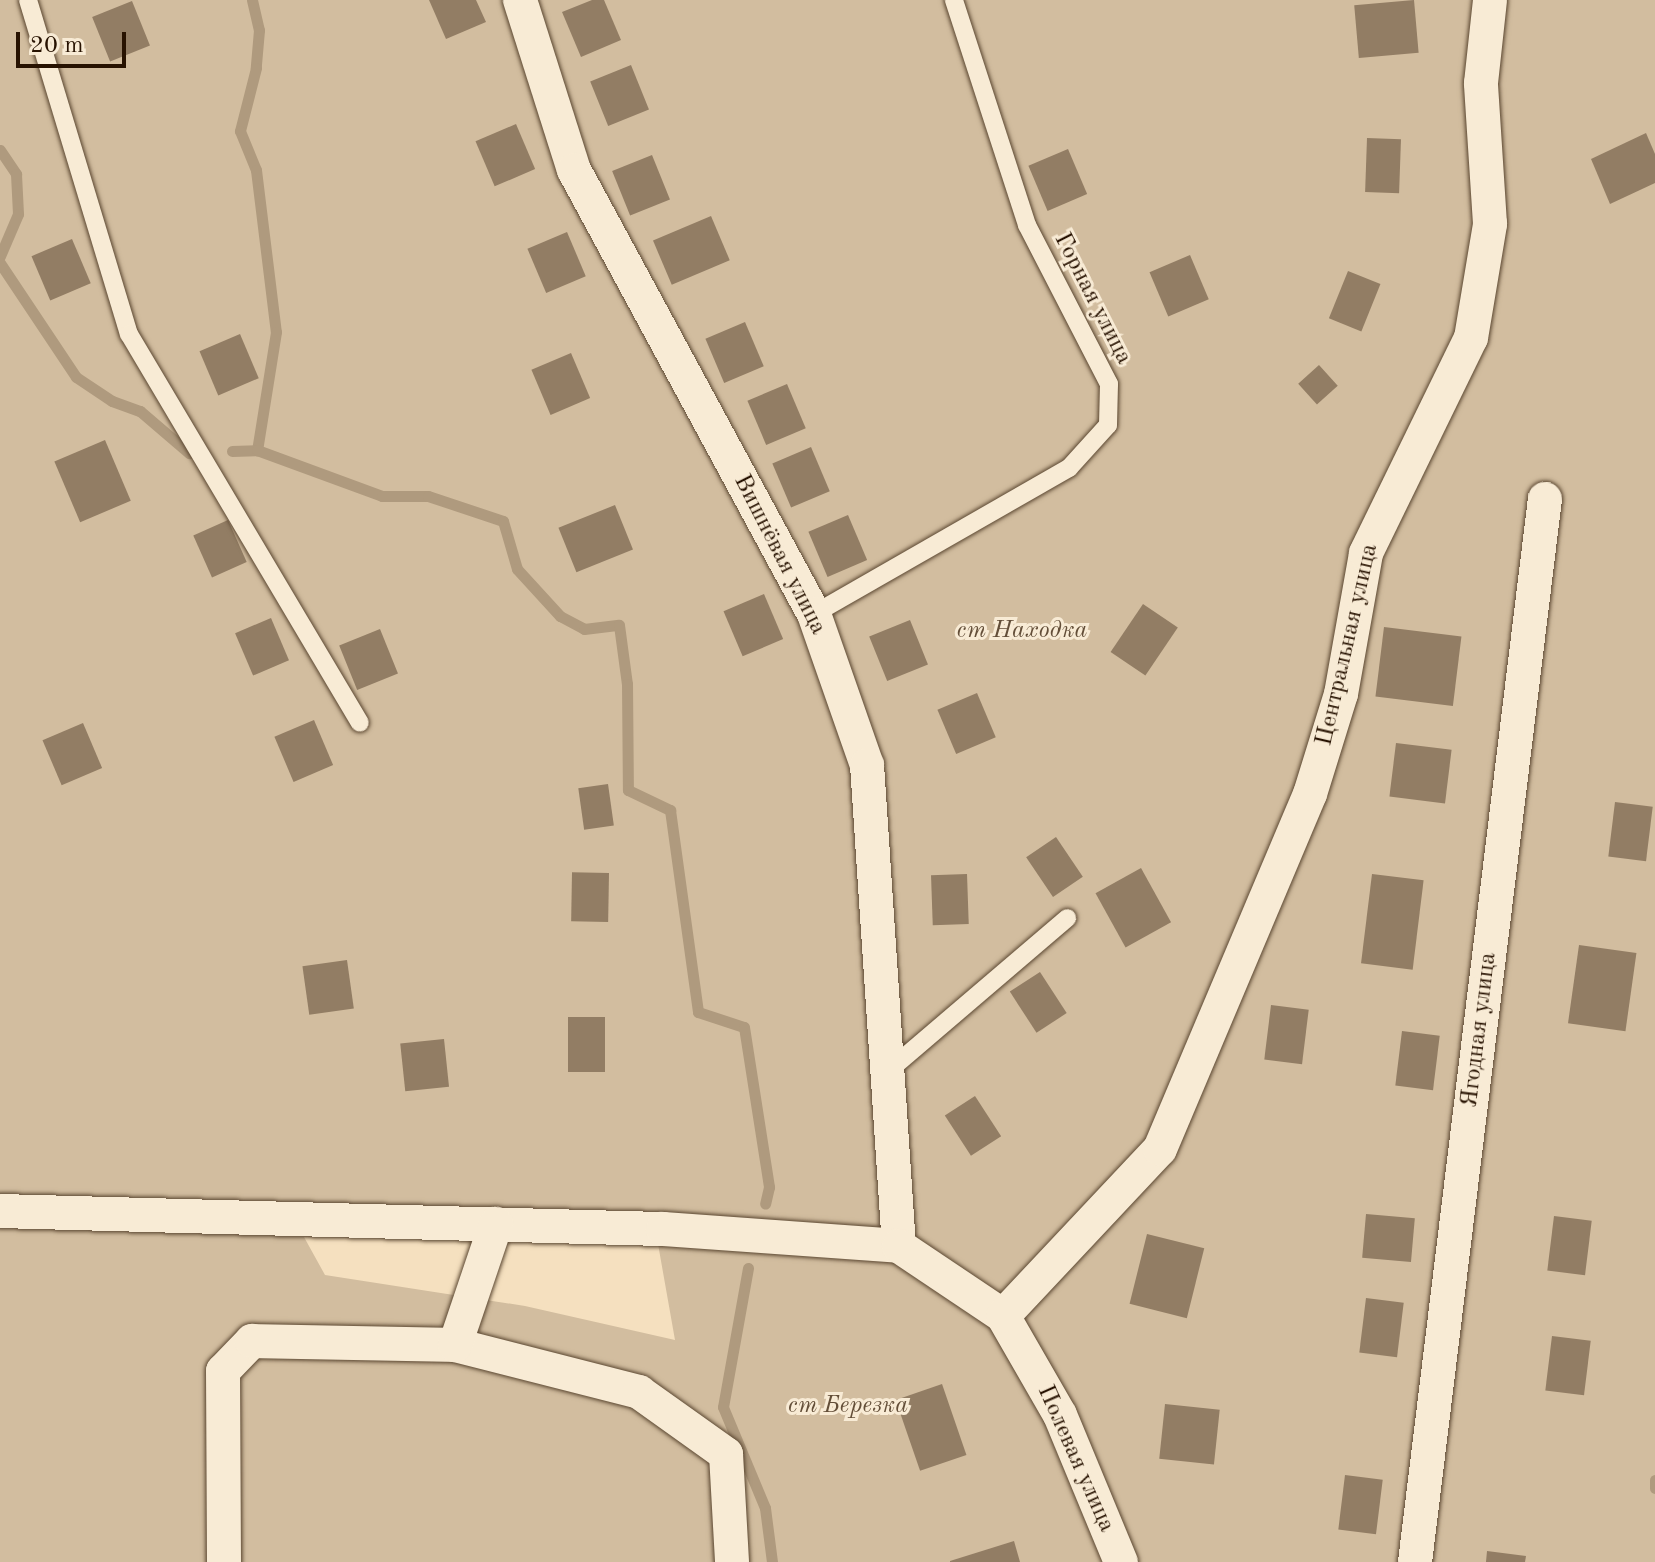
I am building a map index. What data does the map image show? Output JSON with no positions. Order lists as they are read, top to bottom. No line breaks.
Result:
{"streets":{"street":["Вишнёвая улица","Центральная улица","Ягодная улица","Полевая улица"],"lane":["Горная улица"]},"crossings":[["Горная улица","Вишнёвая улица"],["Центральная улица","Полевая улица"]],"parks":["ст Находка","ст Березка"],"scale_bar":"20 m"}
